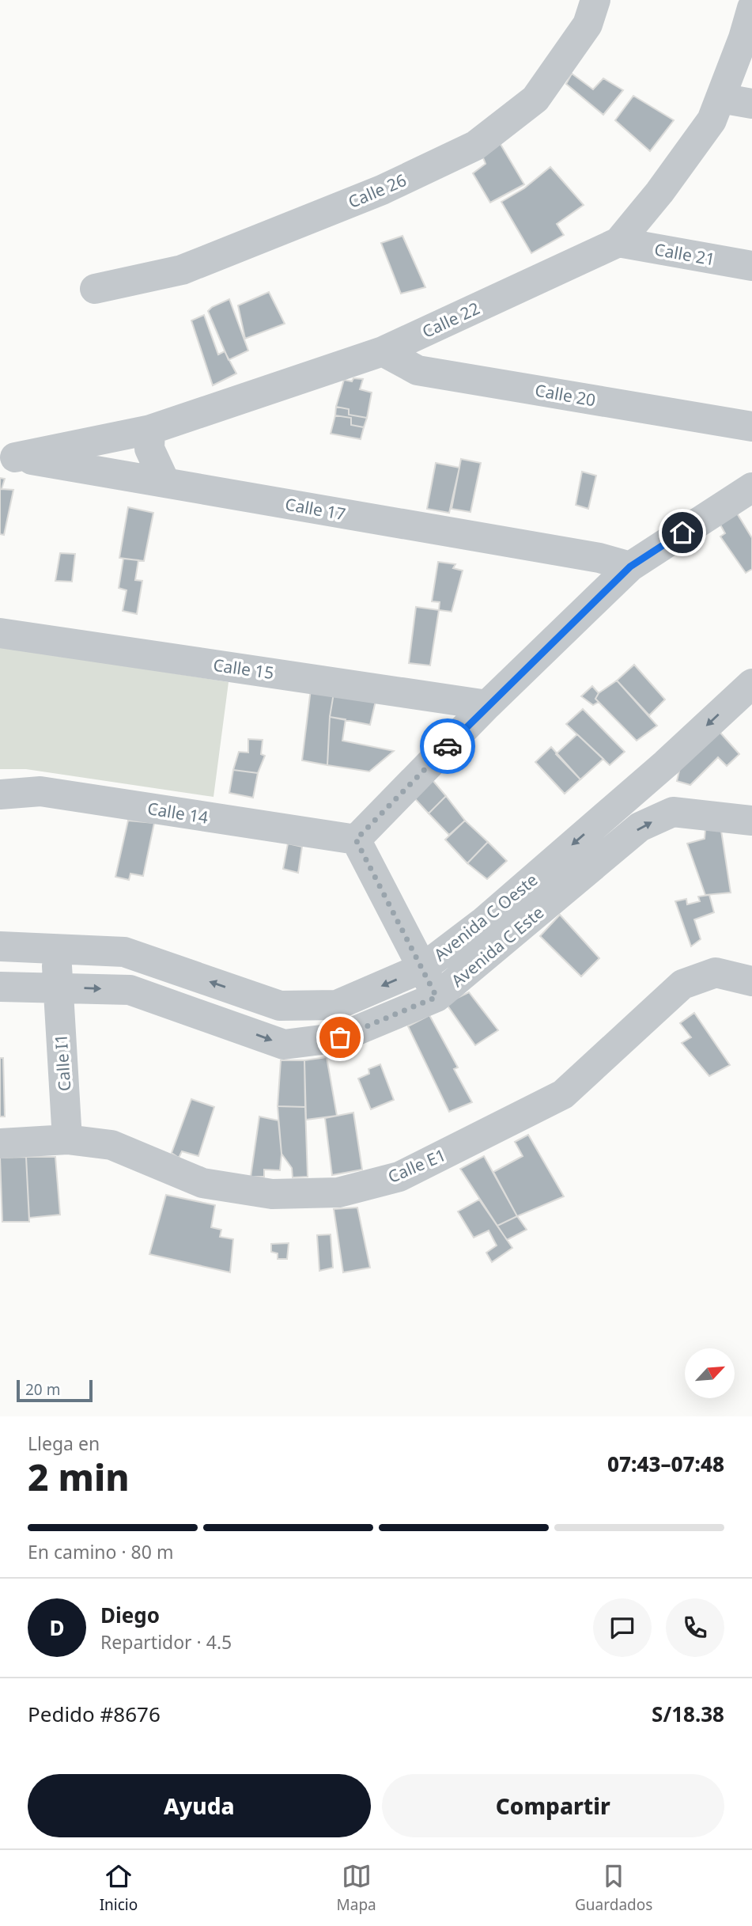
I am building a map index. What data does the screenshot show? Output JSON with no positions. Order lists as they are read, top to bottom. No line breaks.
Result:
{"streets":{"street":["Calle 26","Calle 21","Calle 22","Calle 20","Calle 17","Calle 15","Calle 14","Avenida C Oeste","Avenida C Este","Calle I1","Calle E1"]},"crossings":[["Calle 21","Calle 22"],["Calle 22","Calle 20"],["Calle 22","Calle 17"],["Avenida C Oeste","Calle I1"],["Avenida C Este","Calle I1"],["Calle I1","Calle E1"]],"one_way":["Avenida C Este"],"scale_bar":"20 m","north":"top right","page":{"scale":"20 m","heading":["2 min","Llega en","07:43–07:48"],"panel":["Diego","Repartidor · 4.5","Pedido #8676","S/18.38"],"bar":"En camino · 80 m","round":"D","buttons":["Ayuda","Compartir"],"tabs":["Inicio","Mapa","Guardados"]}}
